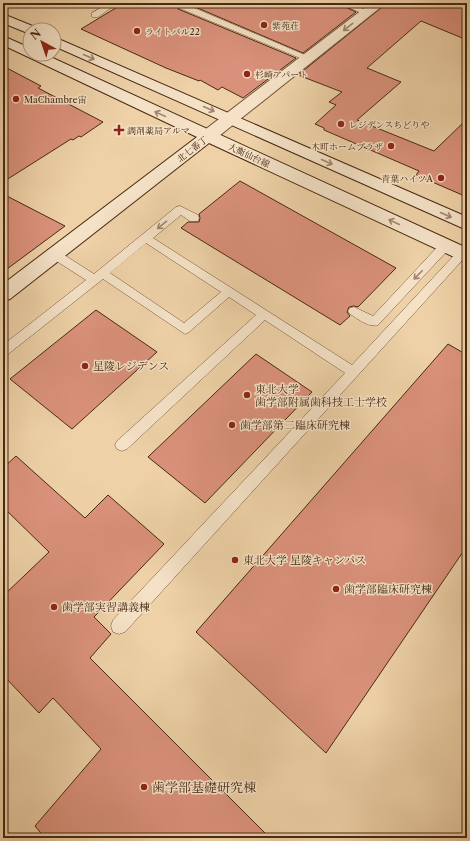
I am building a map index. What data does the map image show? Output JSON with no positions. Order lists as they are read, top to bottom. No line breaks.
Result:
{"streets":{"main road":["北七番丁","大衡仙台線"]},"crossings":[["北七番丁","大衡仙台線"]],"places":{"other":["紫苑荘","ライトパル22","杉崎アパート","MaChambre宙","レジデンスちどりや","木町ホームプラザ","青葉ハイツA","星陵レジデンス","東北大学 歯学部附属歯科技工士学校","歯学部第二臨床研究棟","東北大学 星陵キャンパス","歯学部臨床研究棟","歯学部実習講義棟","歯学部基礎研究棟"],"health":["調剤薬局アルマ"]},"north":"top left"}
